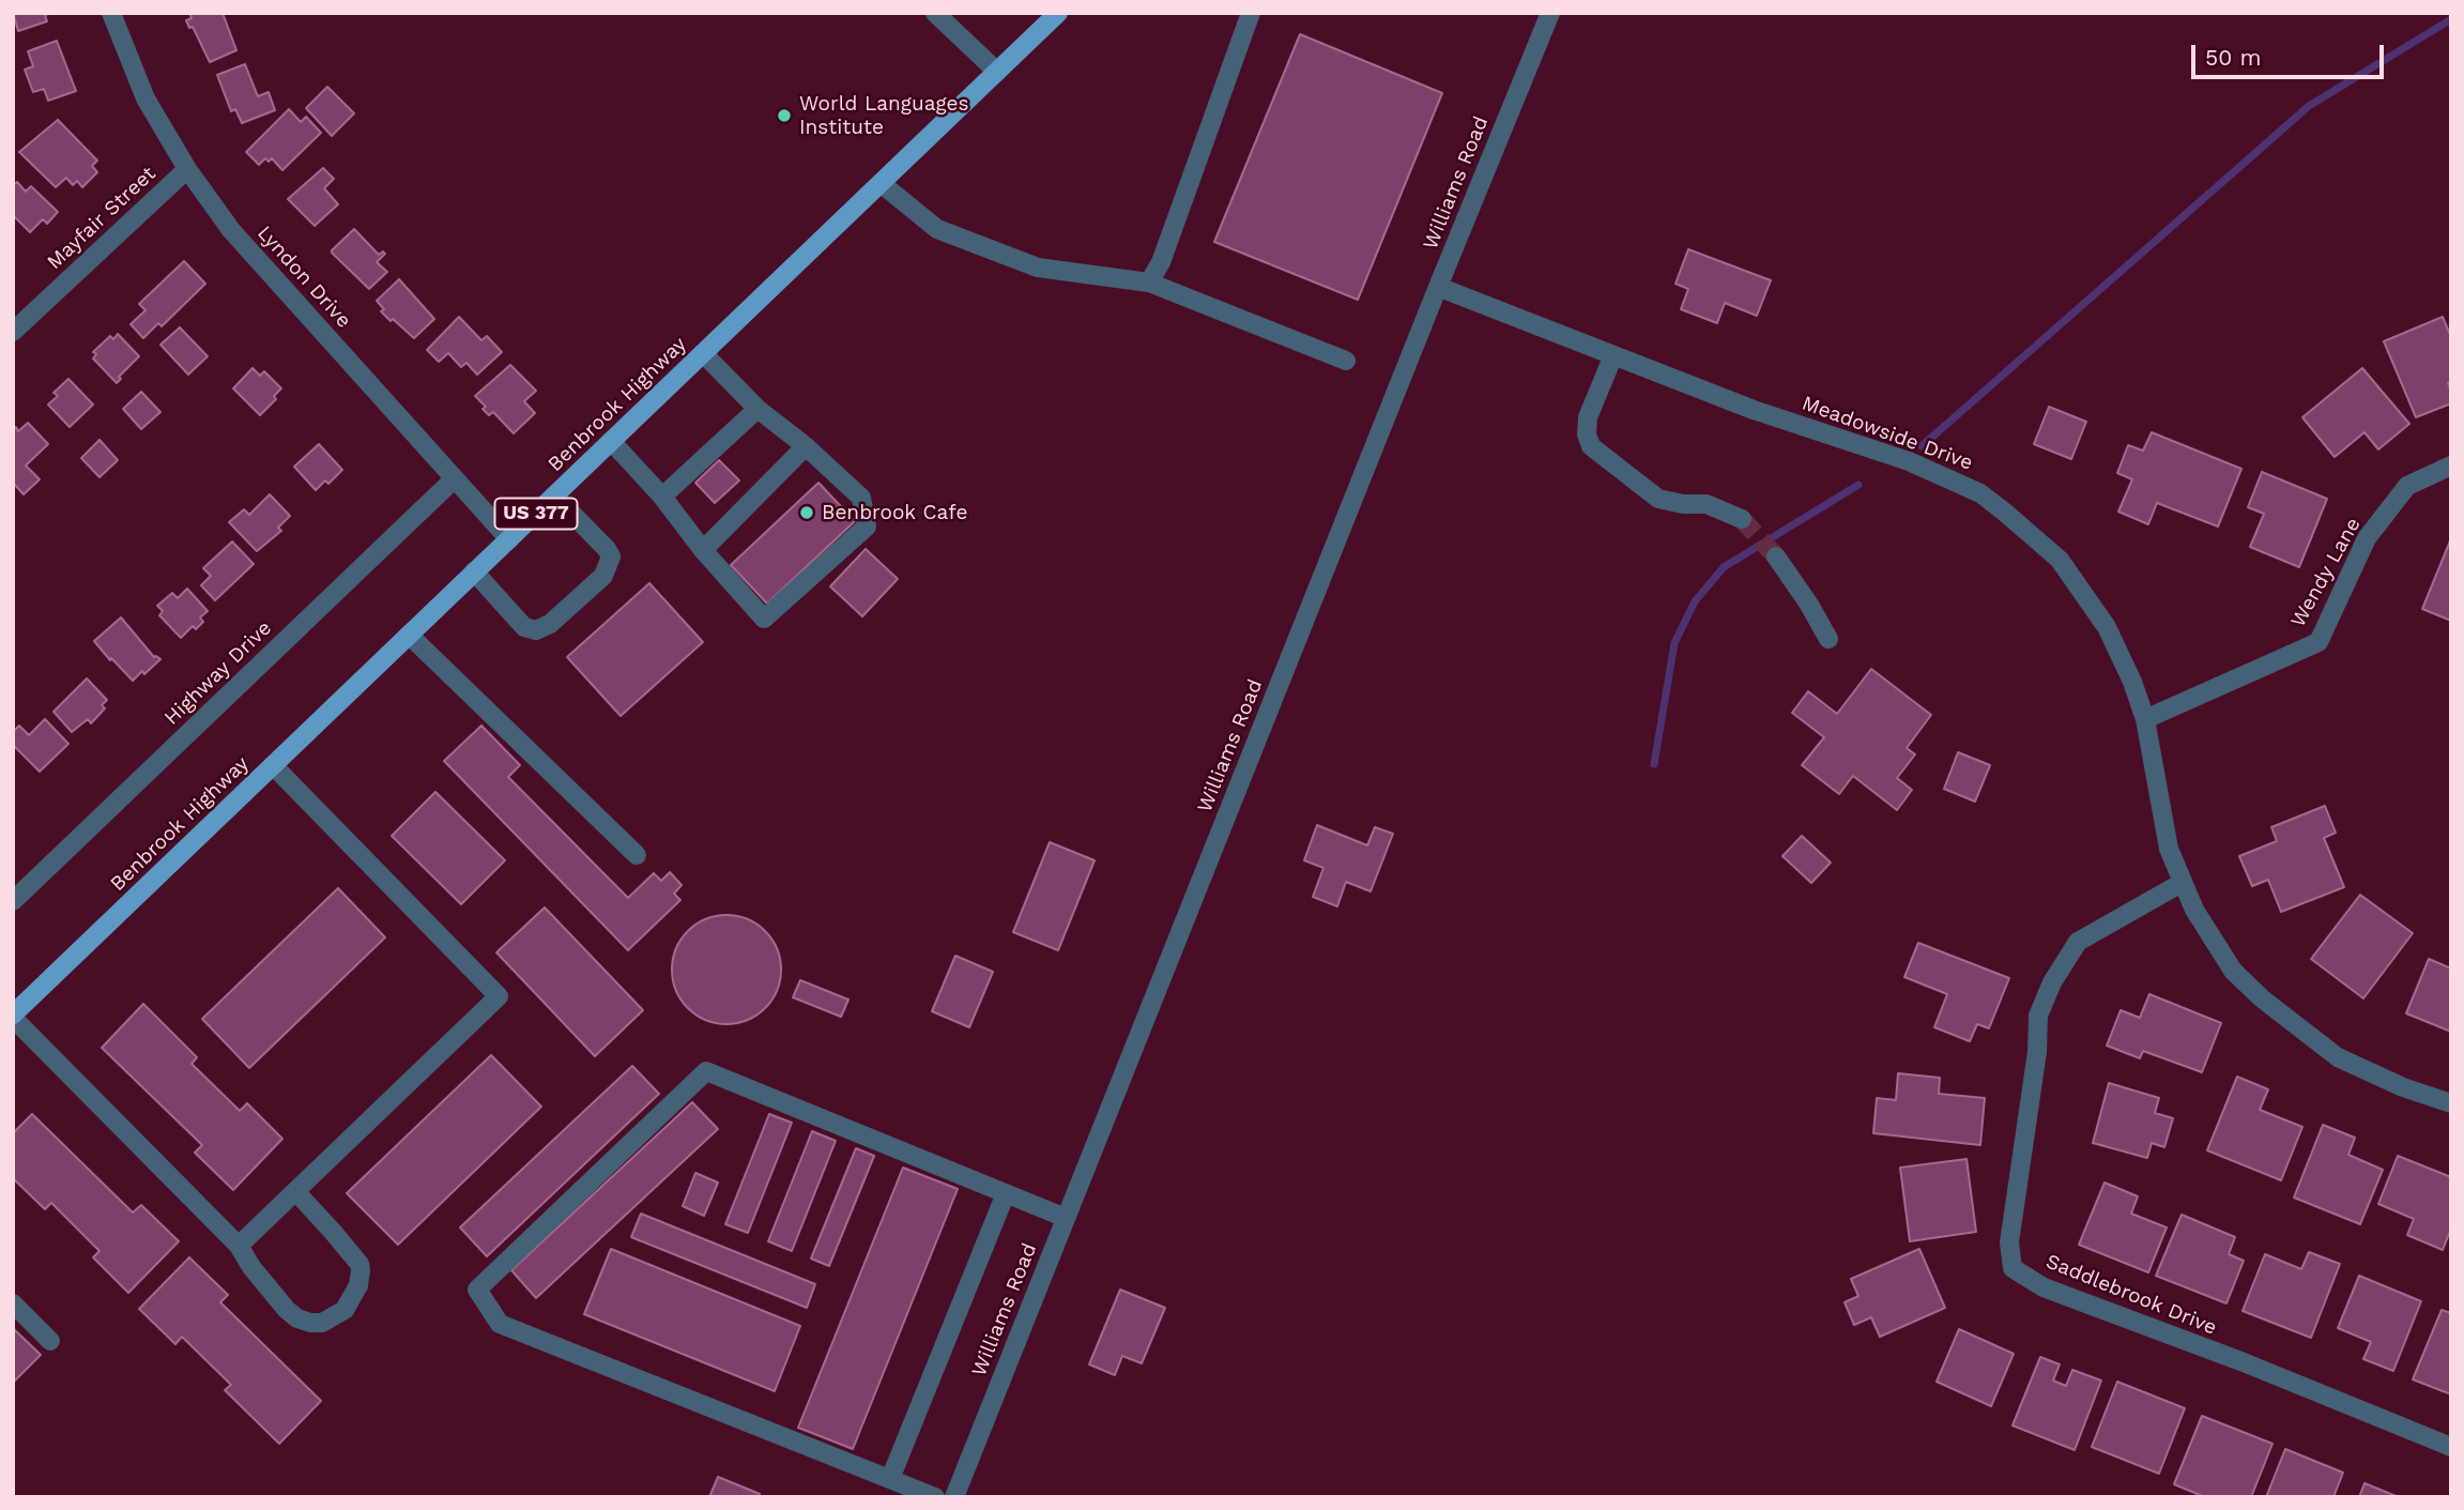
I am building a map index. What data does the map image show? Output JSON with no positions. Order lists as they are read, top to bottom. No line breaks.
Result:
{"streets":{"main road":["Benbrook Highway","US 377"],"street":["Williams Road","Mayfair Street","Lyndon Drive","Meadowside Drive","Wendy Lane","Highway Drive","Saddlebrook Drive"]},"crossings":[["Williams Road","Meadowside Drive"],["Mayfair Street","Lyndon Drive"],["Lyndon Drive","Benbrook Highway"],["Lyndon Drive","Highway Drive"],["Meadowside Drive","Wendy Lane"],["Meadowside Drive","Saddlebrook Drive"]],"places":["World Languages Institute","Benbrook Cafe"],"scale_bar":"50 m"}
